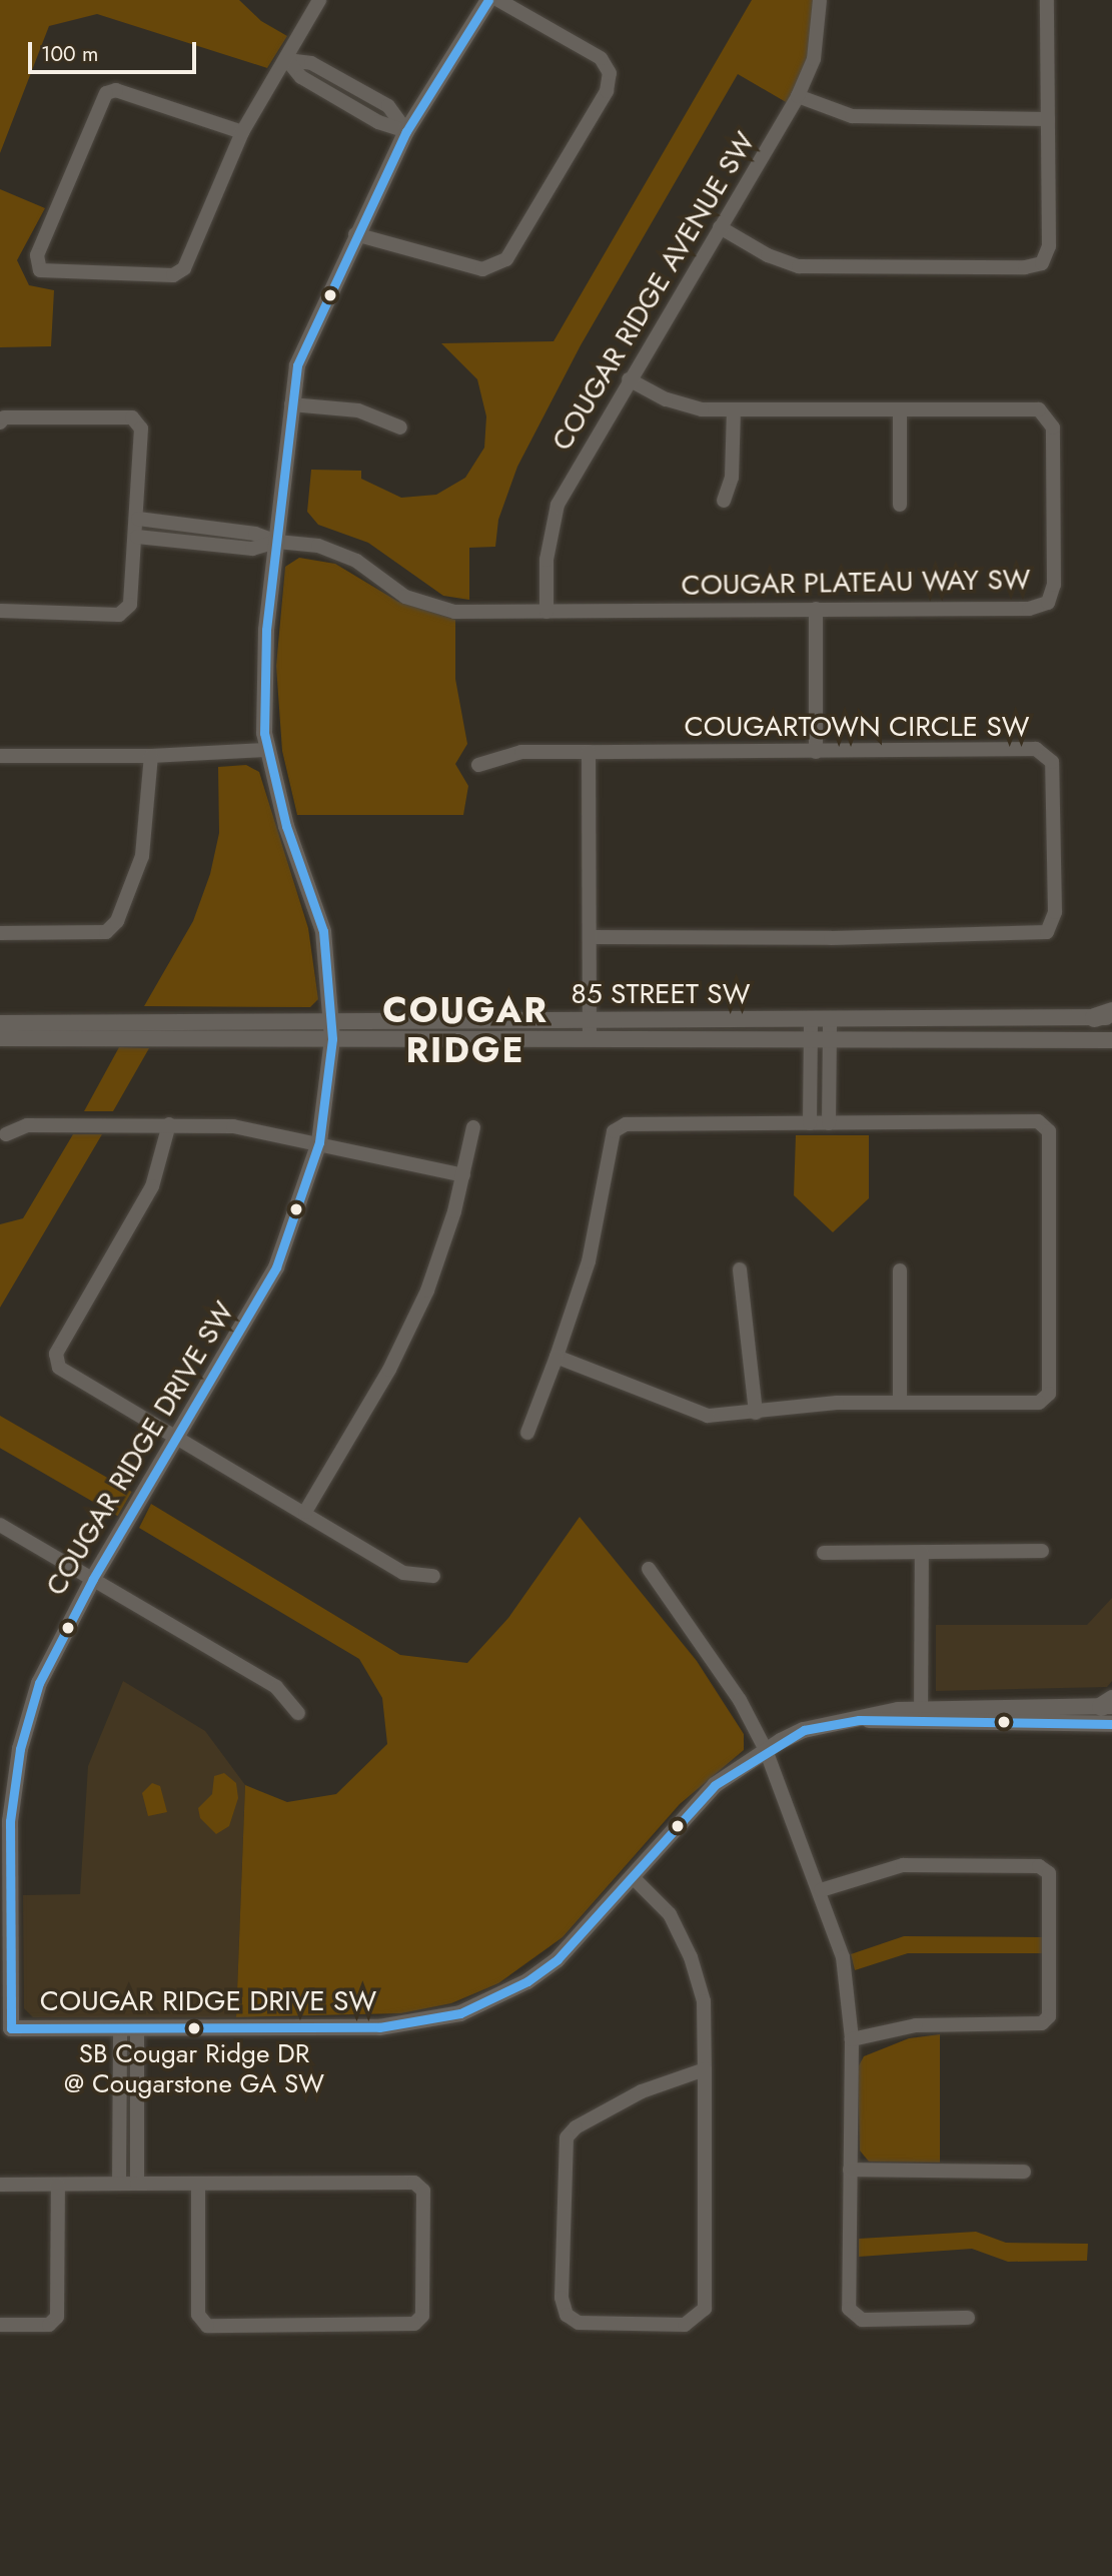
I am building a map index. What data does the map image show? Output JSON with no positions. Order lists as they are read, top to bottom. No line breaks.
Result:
{"streets":{"street":["COUGAR RIDGE AVENUE SW","COUGAR PLATEAU WAY SW","COUGARTOWN CIRCLE SW","85 STREET SW","COUGAR RIDGE DRIVE SW"]},"crossings":[["COUGAR RIDGE AVENUE SW","COUGAR PLATEAU WAY SW"],["COUGAR PLATEAU WAY SW","COUGAR RIDGE DRIVE SW"],["85 STREET SW","COUGAR RIDGE DRIVE SW"]],"districts":["COUGAR RIDGE"],"places":["SB Cougar Ridge DR @ Cougarstone GA SW"],"scale_bar":"100 m"}
